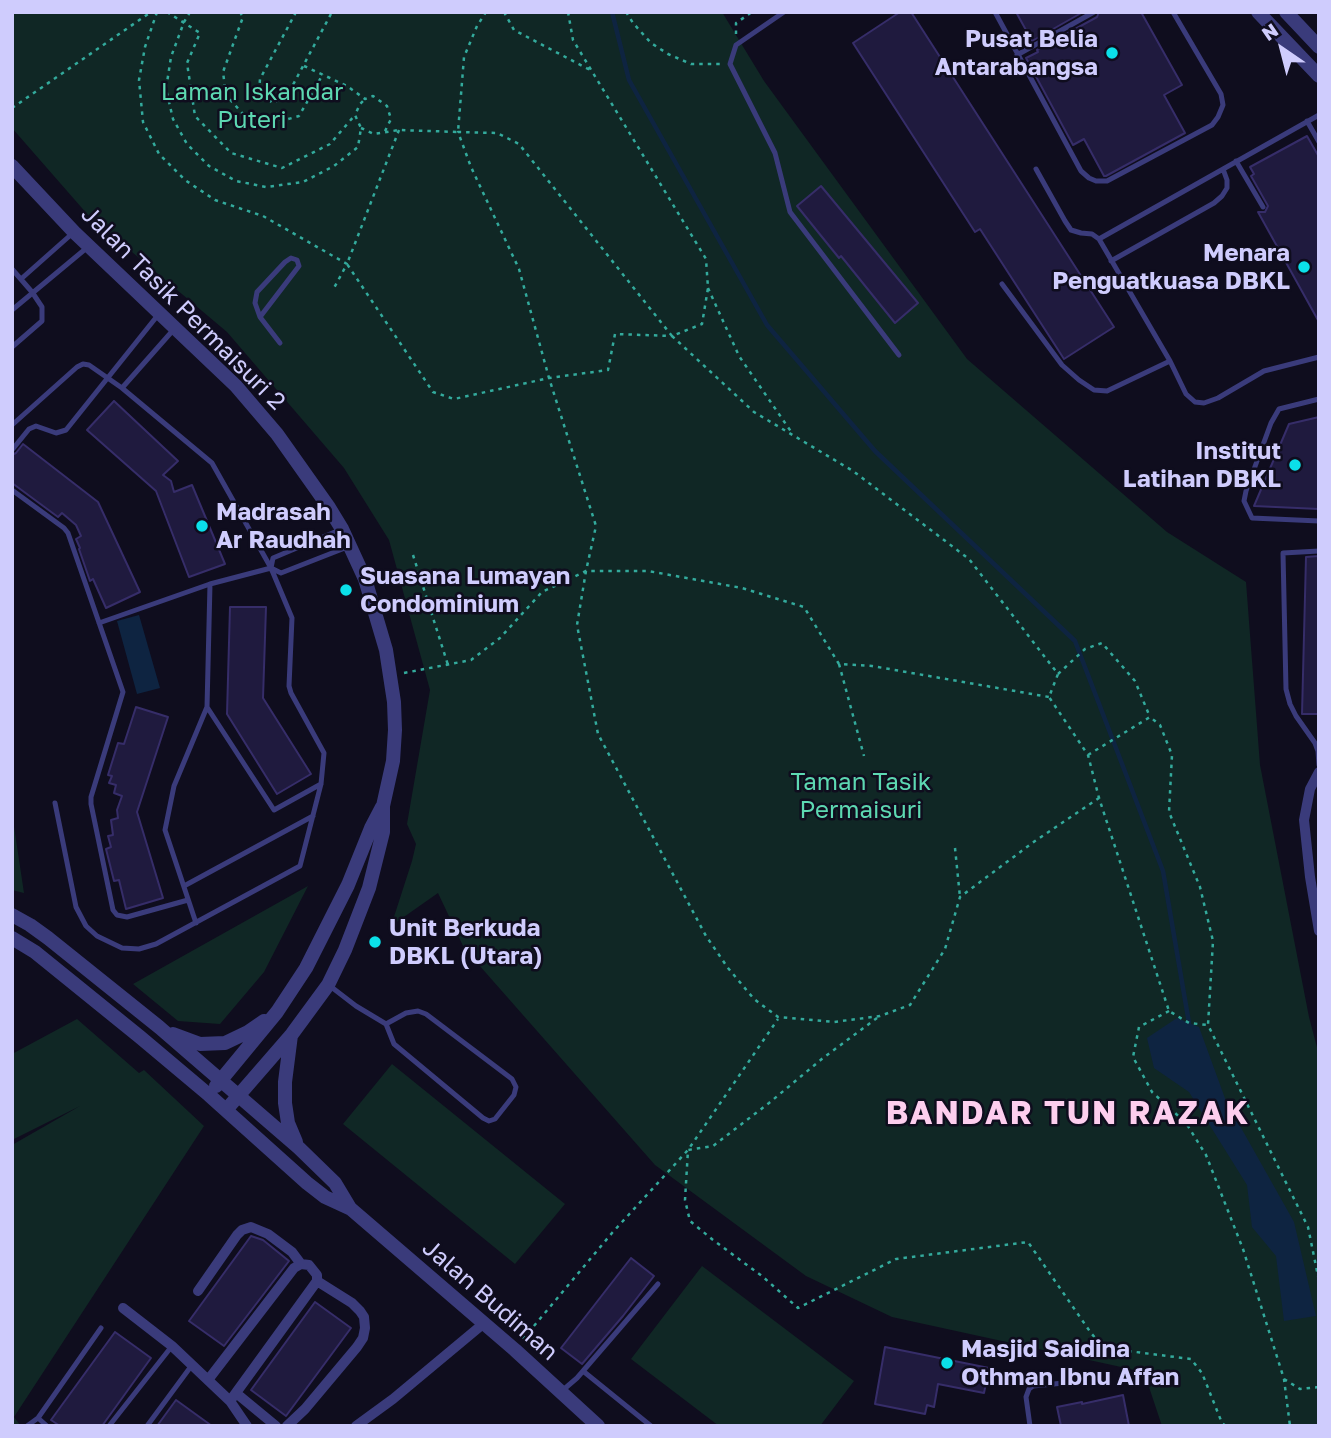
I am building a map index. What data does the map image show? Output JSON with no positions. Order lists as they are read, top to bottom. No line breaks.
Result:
{"streets":{"street":["Jalan Tasik Permaisuri 2","Jalan Budiman"]},"crossings":[["Jalan Tasik Permaisuri 2","Jalan Budiman"]],"districts":["BANDAR TUN RAZAK"],"parks":["Laman Iskandar Puteri","Taman Tasik Permaisuri"],"places":["Pusat Belia Antarabangsa","Menara Penguatkuasa DBKL","Institut Latihan DBKL","Madrasah Ar Raudhah","Suasana Lumayan Condominium","Unit Berkuda DBKL (Utara)","Masjid Saidina Othman Ibnu Affan"],"north":"top left"}
